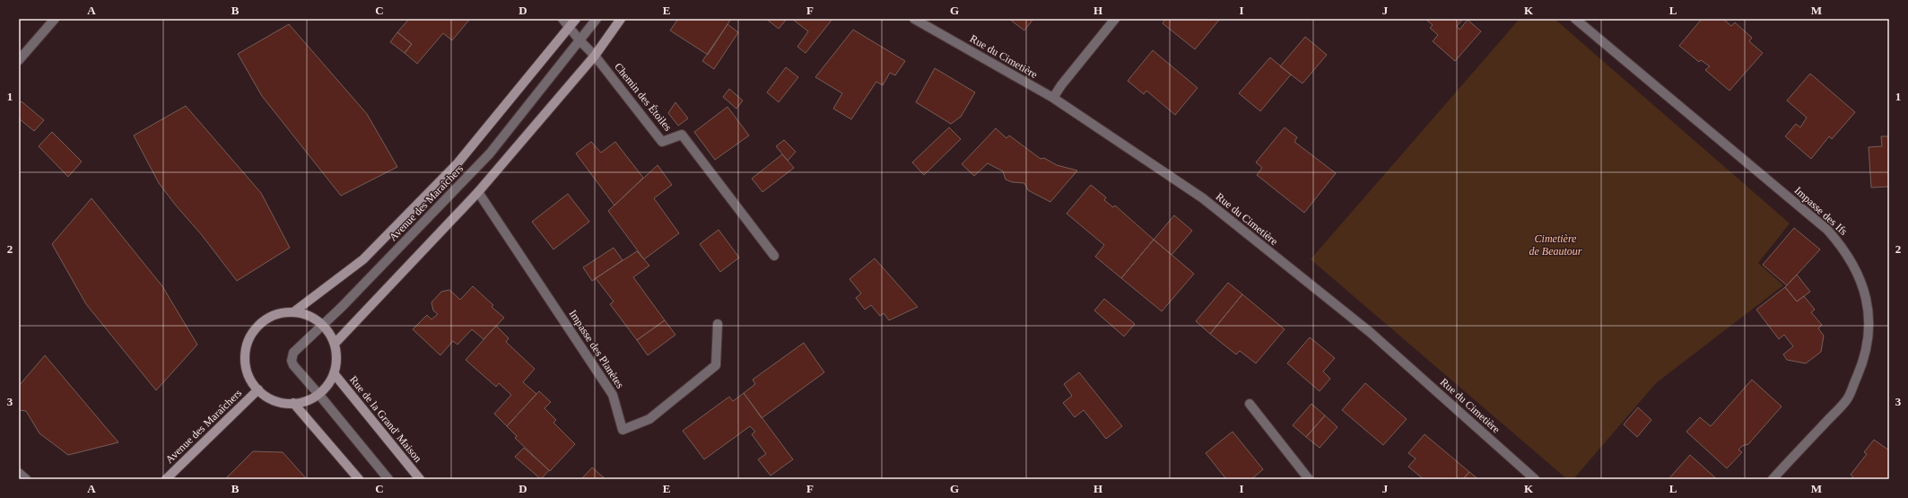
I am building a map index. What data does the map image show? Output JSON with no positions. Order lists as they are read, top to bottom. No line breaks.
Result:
{"streets":{"main road":["Avenue des Maraîchers","Rue de la Grand' Maison"],"street":["Rue du Cimetière","Chemin des Étoiles","Impasse des Ifs","Impasse des Planètes"]},"crossings":[["Chemin des Étoiles","Avenue des Maraîchers"]],"parks":["Cimetière de Beautour"],"grid":{"columns":["A","B","C","D","E","F","G","H","I","J","K","L","M"],"rows":["1","2","3"]}}
